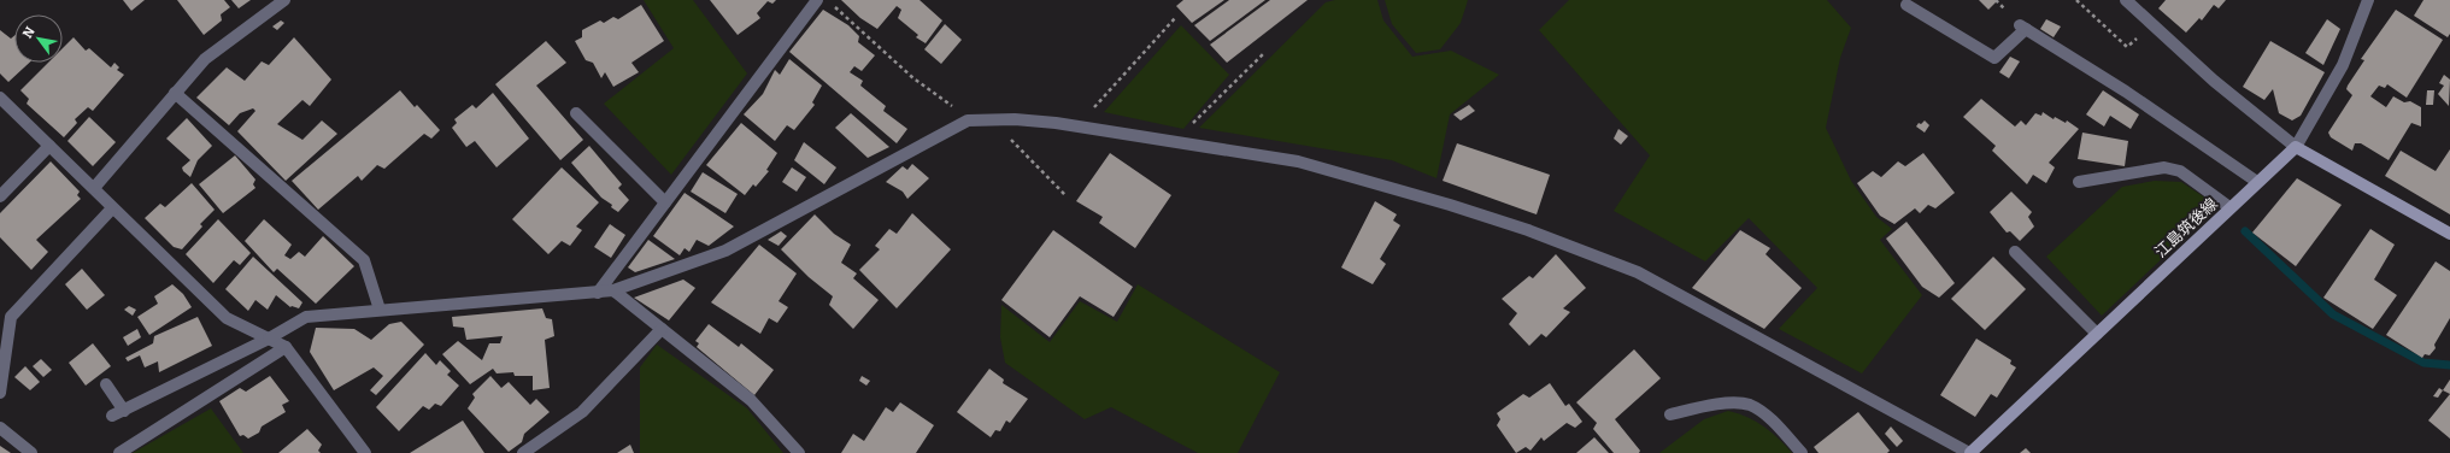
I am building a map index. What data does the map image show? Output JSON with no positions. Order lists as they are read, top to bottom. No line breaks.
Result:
{"streets":{"main road":["江島筑後線"]},"north":"top left"}
